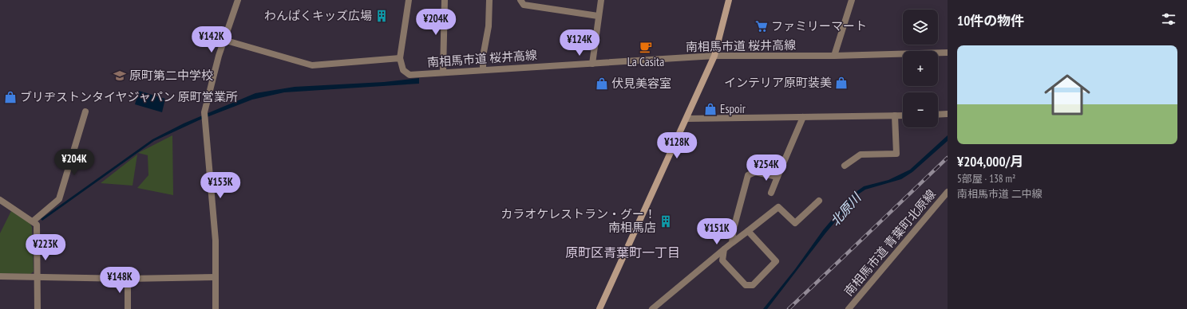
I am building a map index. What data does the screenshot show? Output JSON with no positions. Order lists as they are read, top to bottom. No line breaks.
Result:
{"streets":{"street":["南相馬市道 桜井高線","南相馬市道 青葉町北原線"]},"districts":["原町区青葉町一丁目"],"water":["北原川"],"places":{"building":["わんぱくキッズ広場","カラオケレストラン・グー！ 南相馬店"],"supermarket":["ファミリーマート"],"cafe":["La Casita"],"school or university":["原町第二中学校"],"shop":["インテリア原町装美","伏見美容室","ブリヂストンタイヤジャパン 原町営業所","Espoir"]},"page":{"heading":"10件の物件","price":["¥204K","¥142K","¥124K","¥128K","¥204K","¥254K","¥153K","¥151K","¥223K","¥148K"],"map_buttons":["+","−"],"list":[{"name":"¥204,000/月","note":"5部屋 · 138 m² · 南相馬市道 二中線"}]}}
